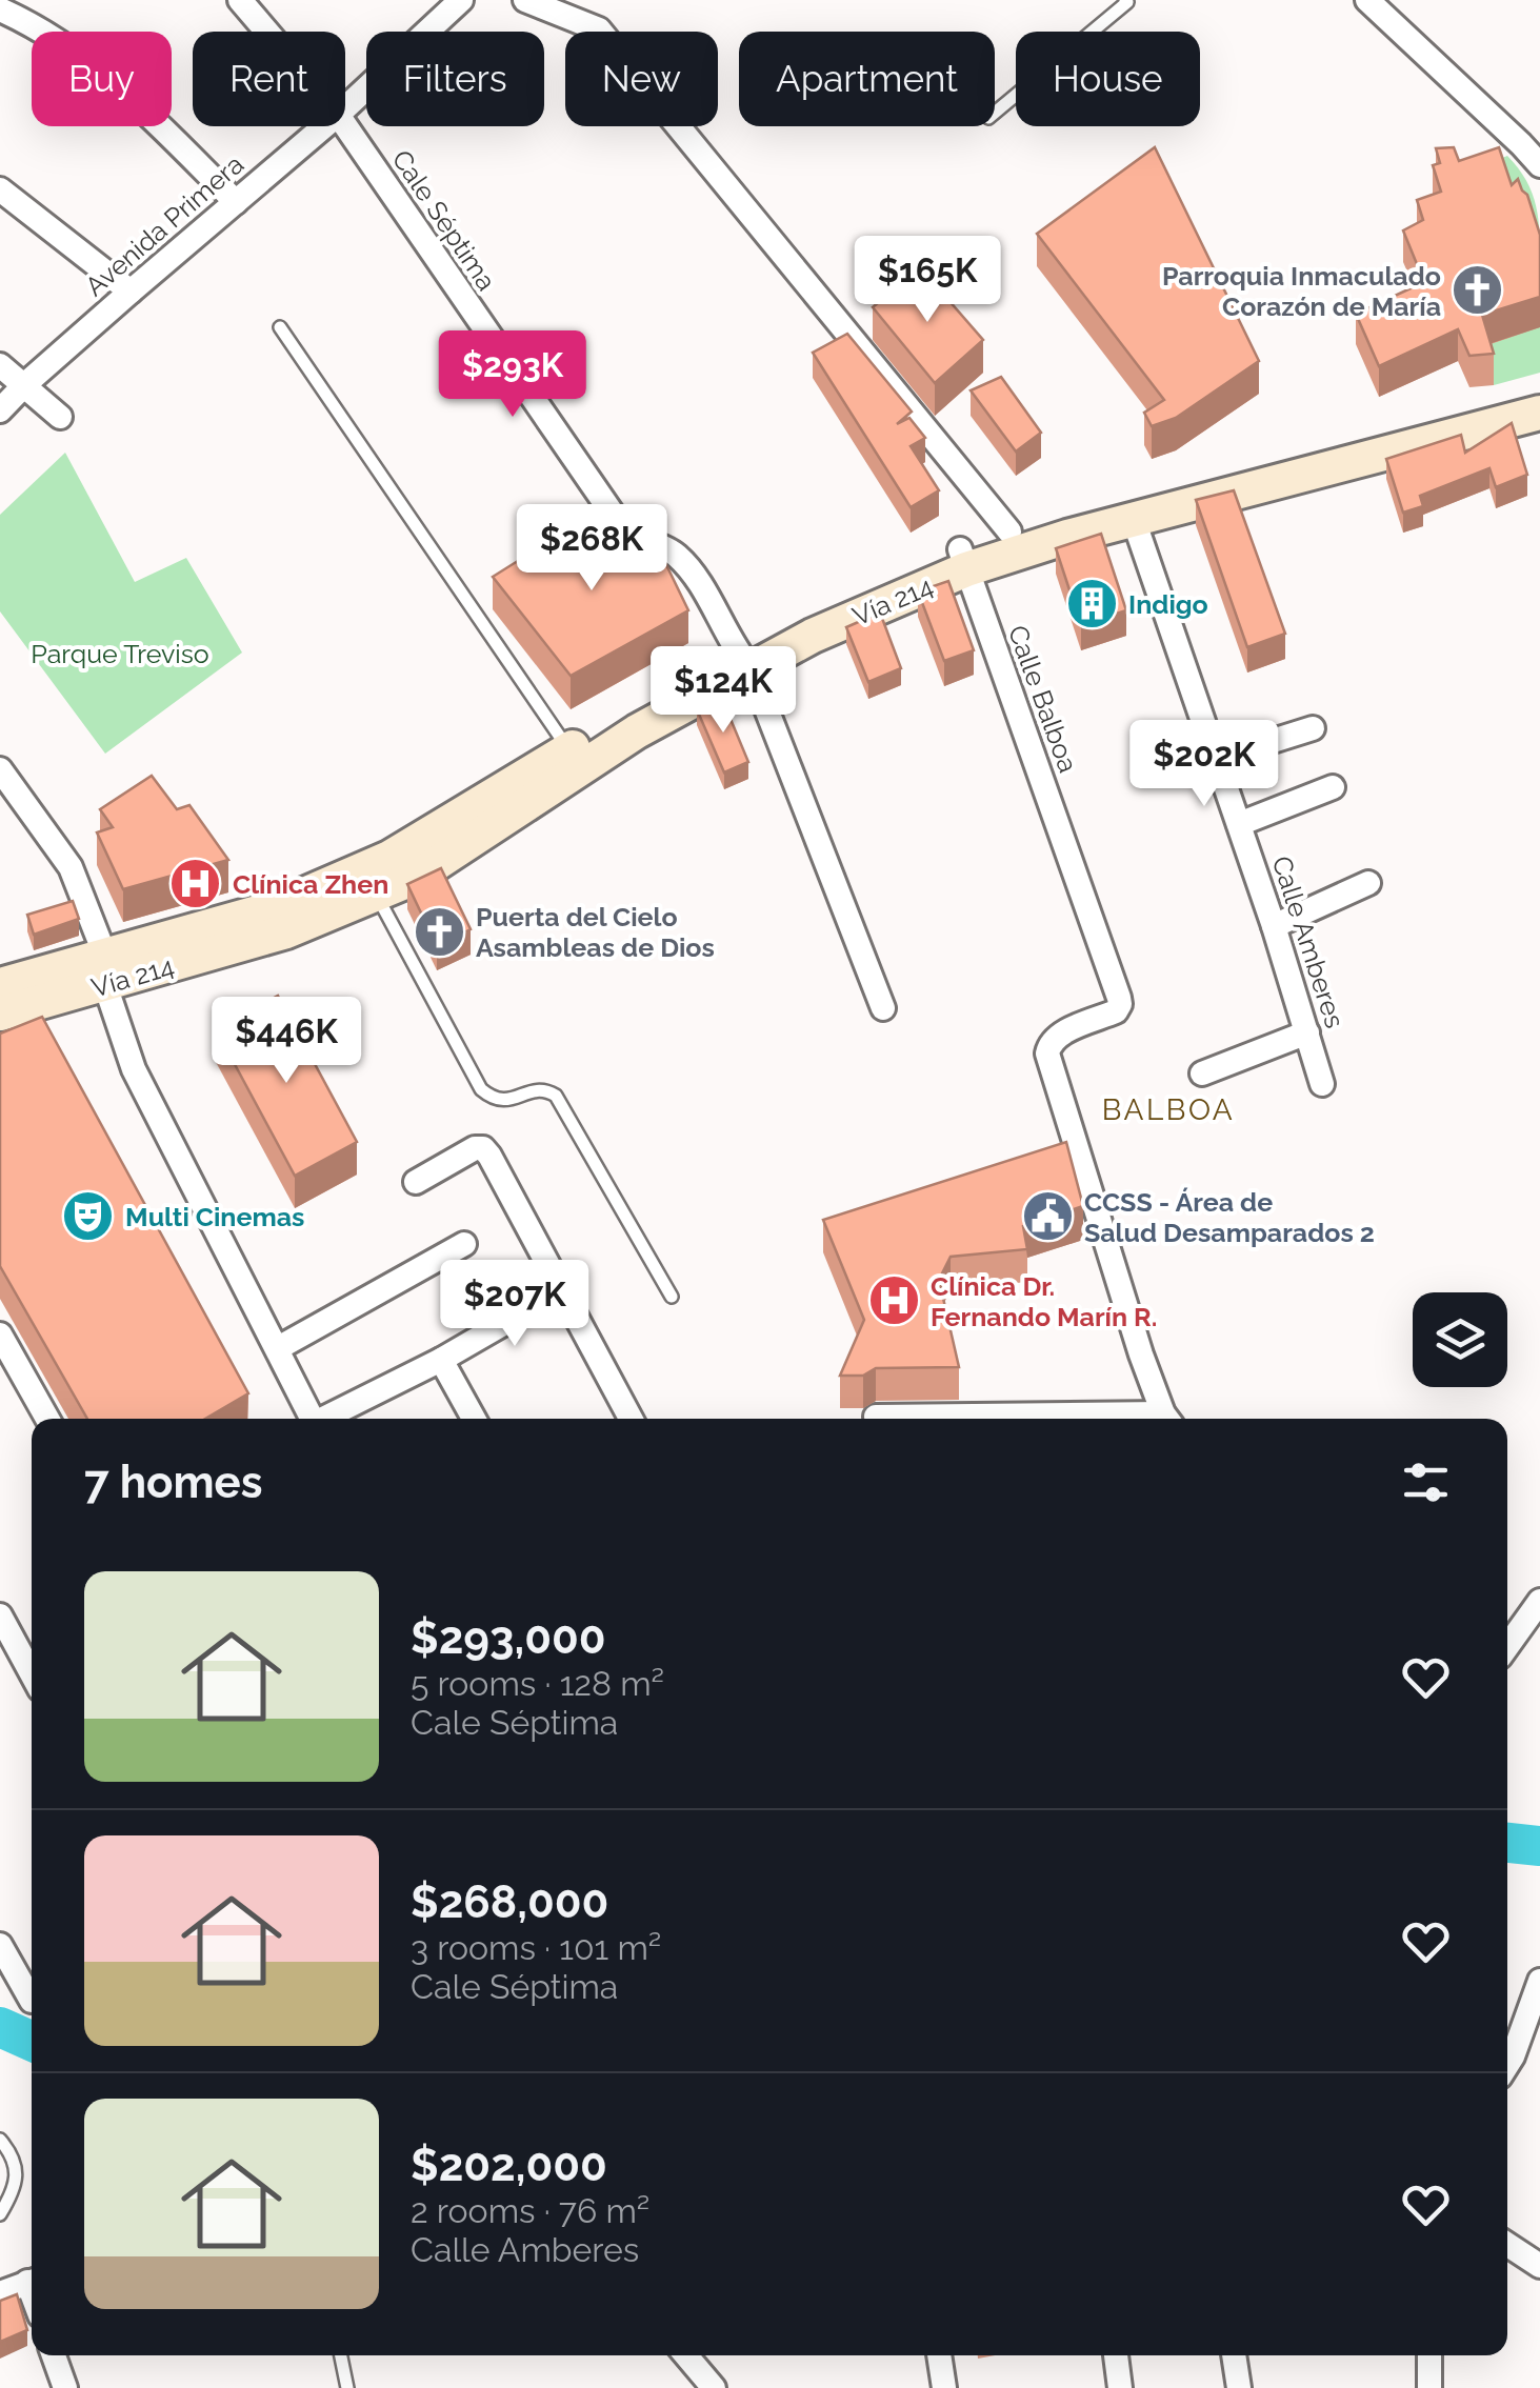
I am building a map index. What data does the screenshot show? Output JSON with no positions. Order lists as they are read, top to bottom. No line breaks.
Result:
{"streets":{"main road":["Vía 214"],"street":["Cale Séptima","Avenida Primera","Calle Balboa","Calle Amberes"]},"crossings":[["Cale Séptima","Vía 214"],["Vía 214","Calle Balboa"],["Vía 214","Calle Amberes"]],"districts":["BALBOA"],"parks":["Parque Treviso"],"places":{"church":["Parroquia Inmaculado Corazón de María","Puerta del Cielo Asambleas de Dios"],"building":["Indigo"],"hospital":["Clínica Zhen","Clínica Dr. Fernando Marín R."],"theatre":["Multi Cinemas"],"public building":["CCSS - Área de Salud Desamparados 2"]},"page":{"chip":["Buy","Rent","Filters","New","Apartment","House"],"price":["$165K","$293K","$268K","$124K","$202K","$446K","$207K"],"heading":"7 homes","list":[{"name":"$293,000","note":"5 rooms · 128 m² · Cale Séptima"},{"name":"$268,000","note":"3 rooms · 101 m² · Cale Séptima"},{"name":"$202,000","note":"2 rooms · 76 m² · Calle Amberes"}]}}
